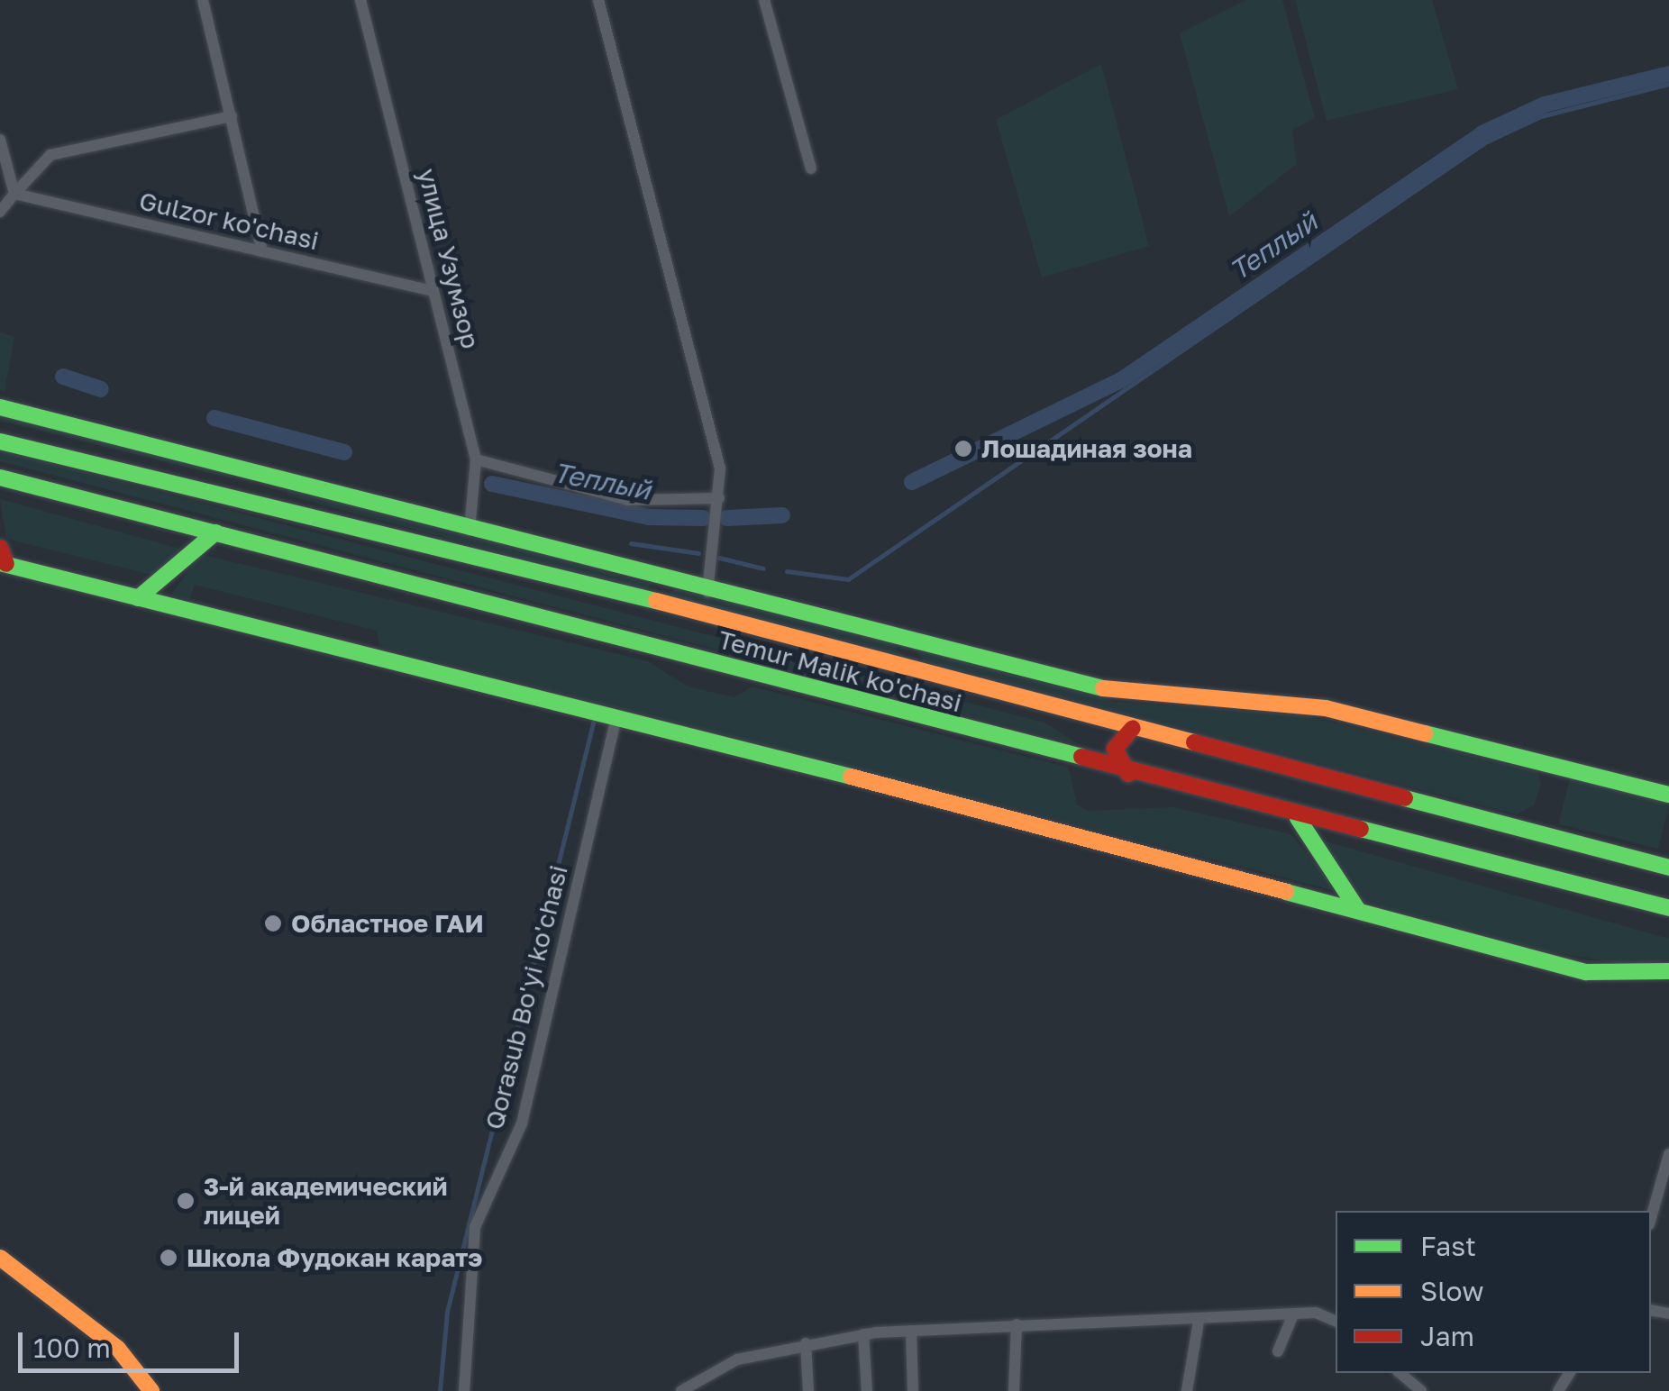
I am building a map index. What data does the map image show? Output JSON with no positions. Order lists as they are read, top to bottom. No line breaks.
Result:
{"streets":{"main road":["Temur Malik ko'chasi"],"street":["Gulzor ko'chasi","улица Узумзор","Qorasub Bo'yi ko'chasi"]},"crossings":[["Gulzor ko'chasi","улица Узумзор"]],"water":["Теплый"],"places":["Лошадиная зона","Областное ГАИ","3-й академический лицей","Школа Фудокан каратэ"],"legend":["Fast","Slow","Jam"],"scale_bar":"100 m"}
